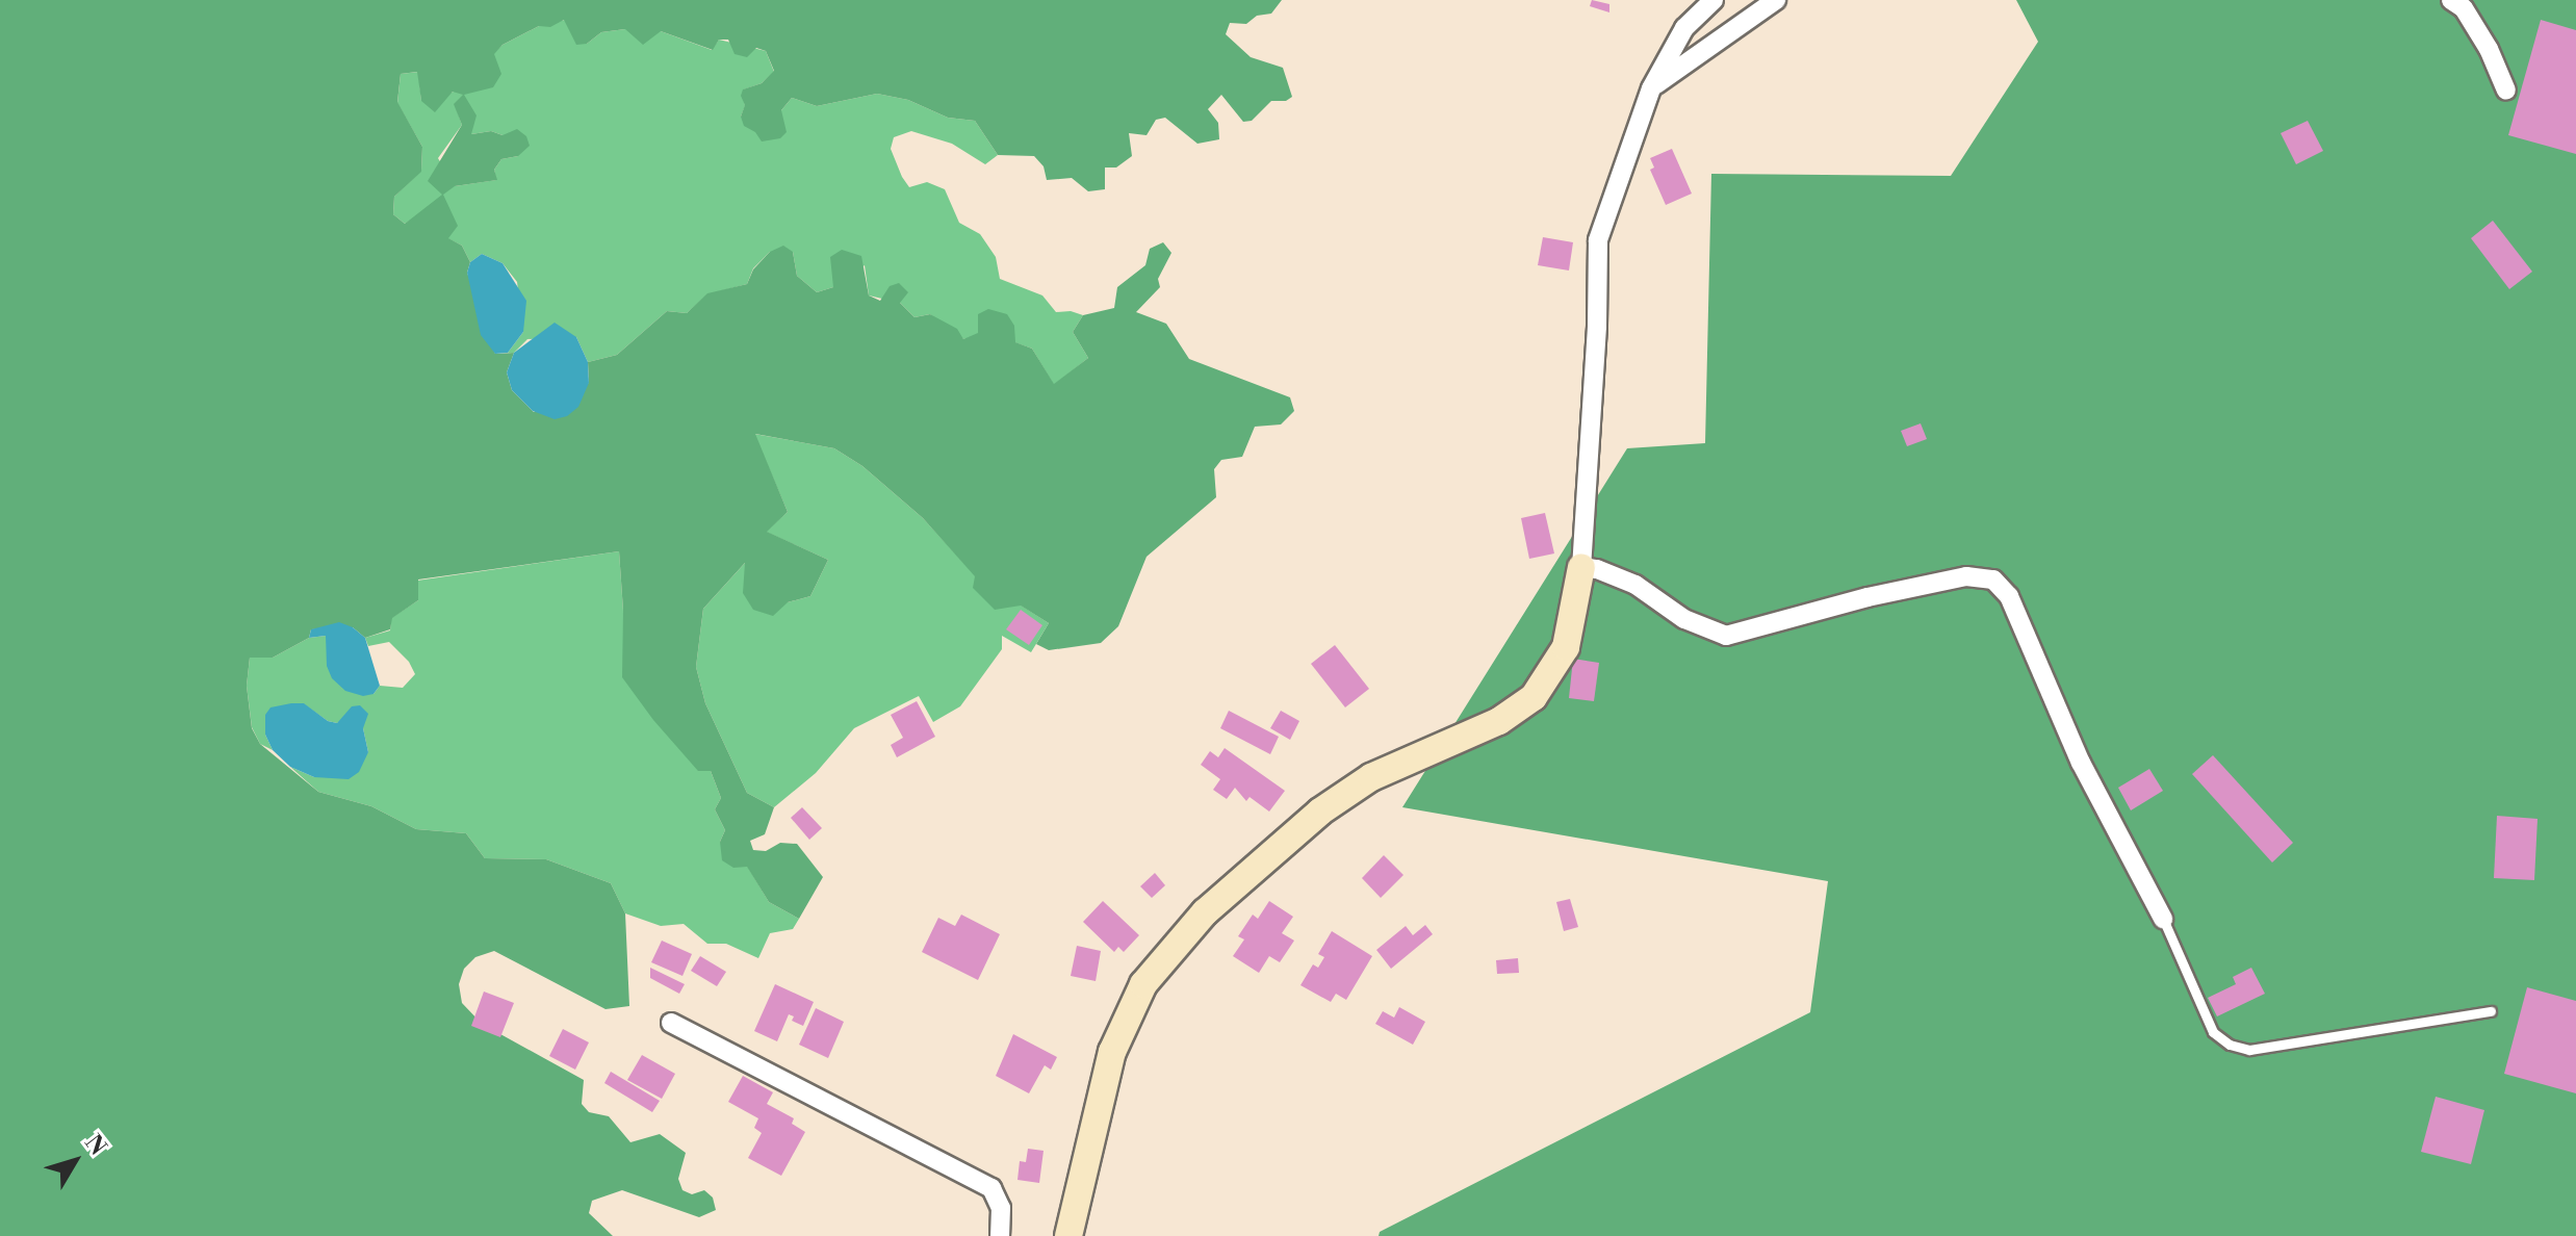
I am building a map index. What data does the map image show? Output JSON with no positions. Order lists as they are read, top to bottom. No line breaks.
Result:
{"north":"top right"}
